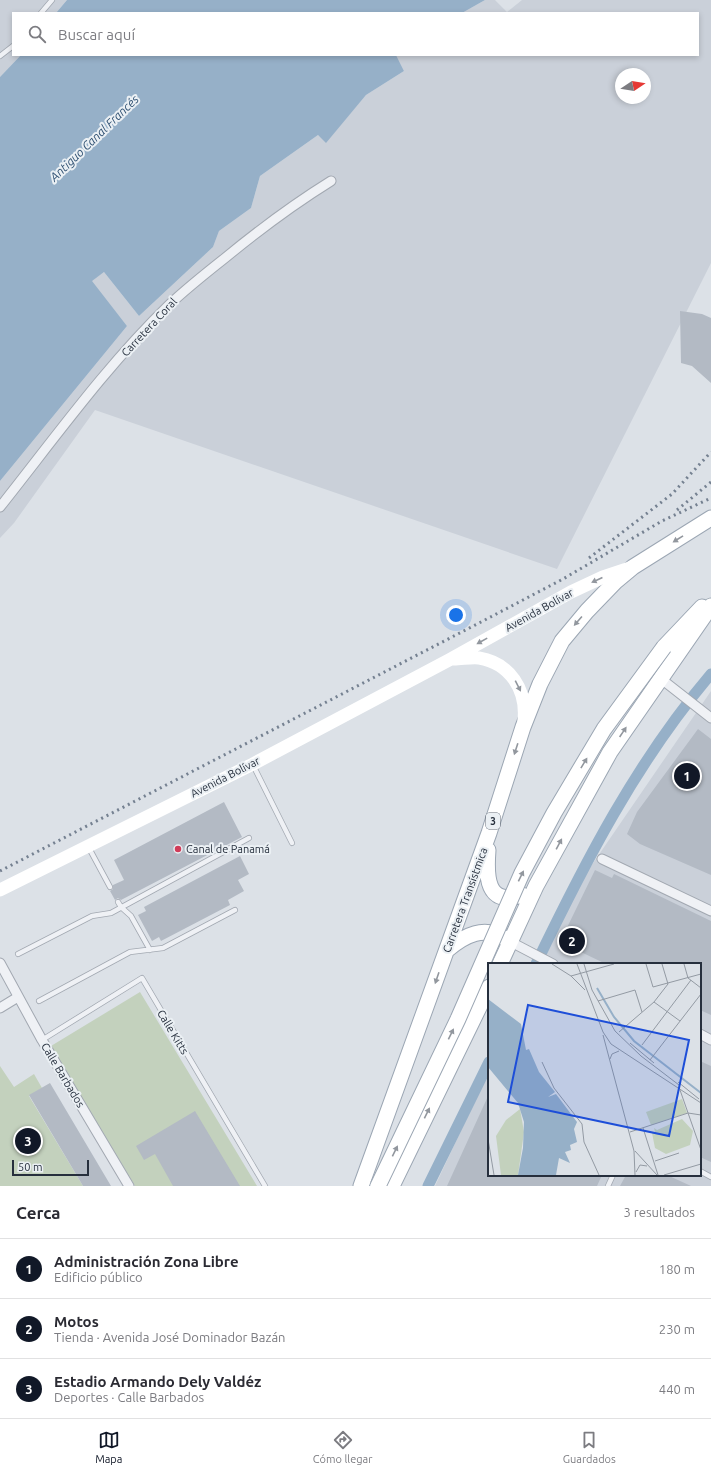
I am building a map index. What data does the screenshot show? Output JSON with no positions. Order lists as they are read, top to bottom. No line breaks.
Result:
{"streets":{"main road":["Avenida Bolívar","3","Carretera Transístmica"],"street":["Carretera Coral","Calle Barbados"],"lane":["Calle Kitts"]},"crossings":[["Avenida Bolívar","Carretera Transístmica"],["Calle Kitts","Calle Barbados"]],"water":["Antiguo Canal Francés"],"places":["Canal de Panamá"],"scale_bar":"50 m","north":"right","page":{"search":"Buscar aquí","pins":["1","2","3"],"scale":"50 m","heading":["Cerca","3 resultados"],"list":[{"mark":"1","name":"Administración Zona Libre","note":"Edificio público","value":"180 m"},{"mark":"2","name":"Motos","note":"Tienda · Avenida José Dominador Bazán","value":"230 m"},{"mark":"3","name":"Estadio Armando Dely Valdéz","note":"Deportes · Calle Barbados","value":"440 m"}],"nav":["Mapa","Cómo llegar","Guardados"]}}
